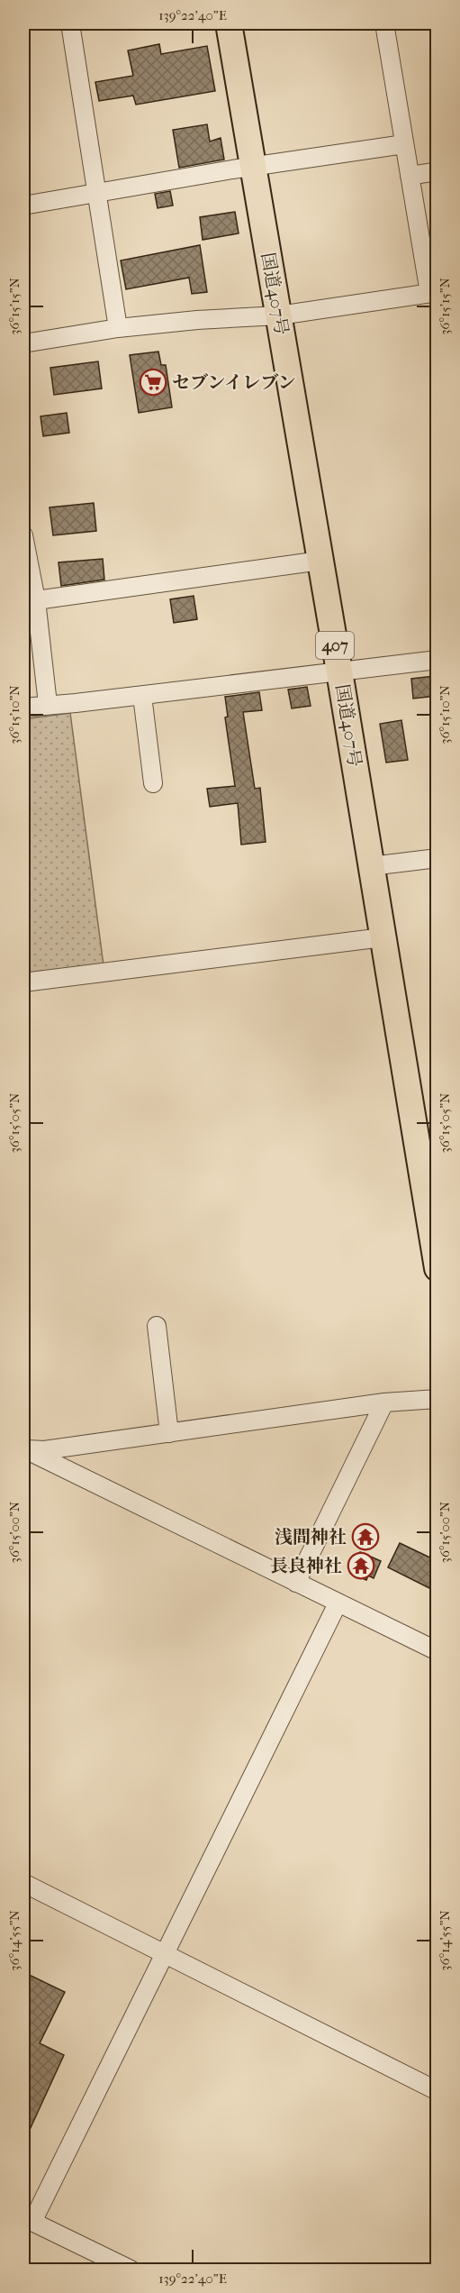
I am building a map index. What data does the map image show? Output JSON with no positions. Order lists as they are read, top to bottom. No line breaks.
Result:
{"streets":{"highway":["国道407号","407"]},"places":{"supermarket":["セブンイレブン"],"temple":["浅間神社","長良神社"]},"coordinates":["139°22'40\"E","36°15'15\"N","36°15'10\"N","36°15'05\"N","36°15'00\"N","36°14'55\"N"]}
